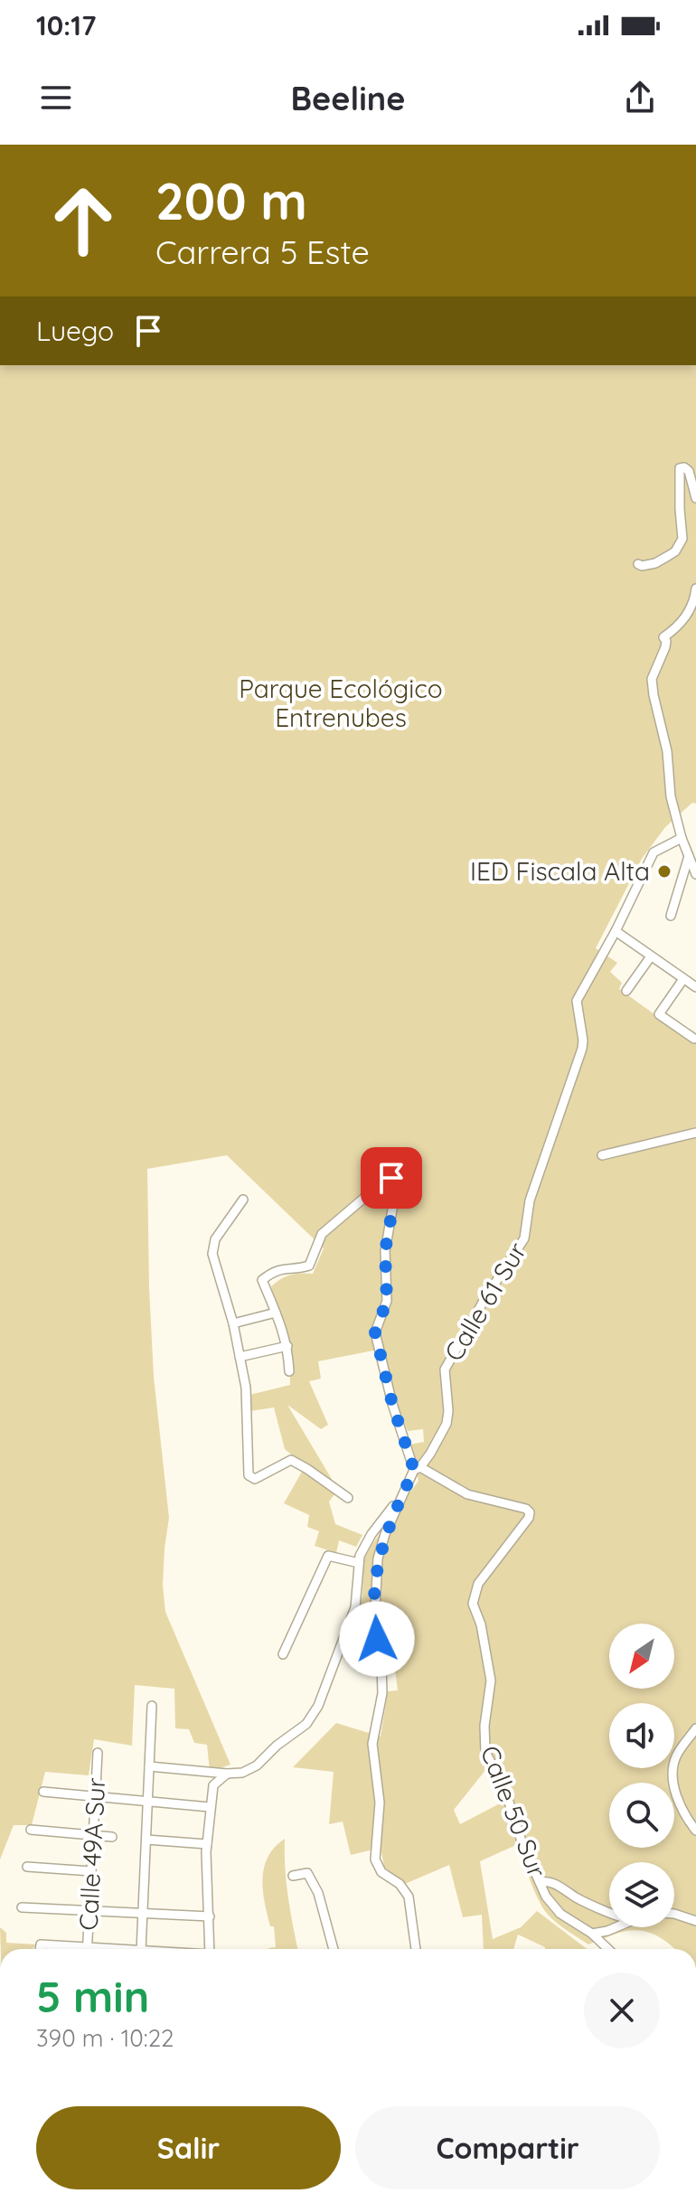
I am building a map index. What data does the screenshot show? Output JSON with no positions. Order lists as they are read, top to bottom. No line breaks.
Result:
{"streets":{"street":["Calle 61 Sur","Calle 50 Sur","Calle 49A Sur"]},"crossings":[["Calle 61 Sur","Calle 50 Sur"]],"parks":["Parque Ecológico Entrenubes"],"places":["IED Fiscala Alta"],"north":"bottom left","page":{"status":"10:17","header":"Beeline","turn":["200 m","Carrera 5 Este"],"then":"Luego","heading":["5 min","390 m · 10:22"],"buttons":["Salir","Compartir"]}}
